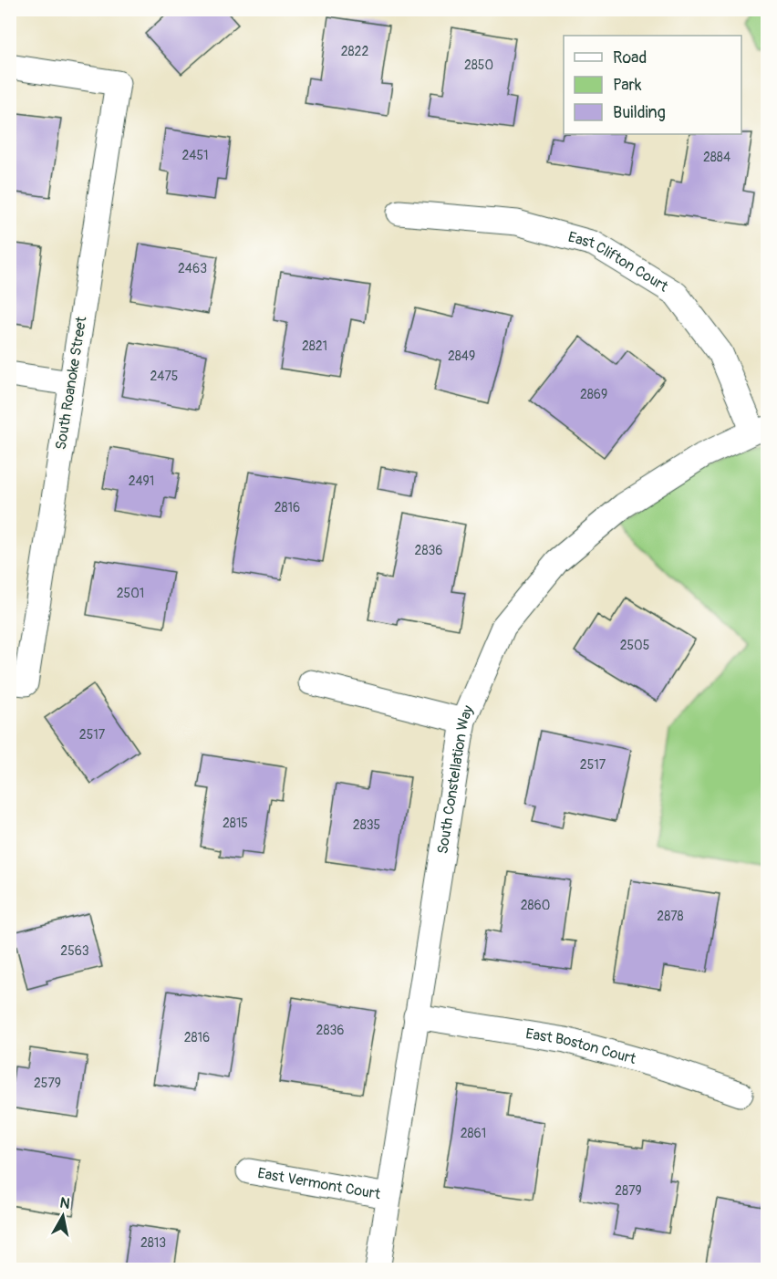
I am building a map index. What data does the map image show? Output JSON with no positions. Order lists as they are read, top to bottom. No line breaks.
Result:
{"streets":{"street":["East Clifton Court","South Roanoke Street","South Constellation Way","East Boston Court","East Vermont Court"]},"crossings":[["East Clifton Court","South Constellation Way"],["South Constellation Way","East Boston Court"],["South Constellation Way","East Vermont Court"]],"house_numbers":["2822","2850","2451","2884","2463","2821","2849","2475","2869","2491","2816","2836","2501","2505","2517","2517","2815","2835","2860","2878","2563","2836","2816","2579","2861","2879","2813"],"legend":["Road","Park","Building"],"north":"top"}
